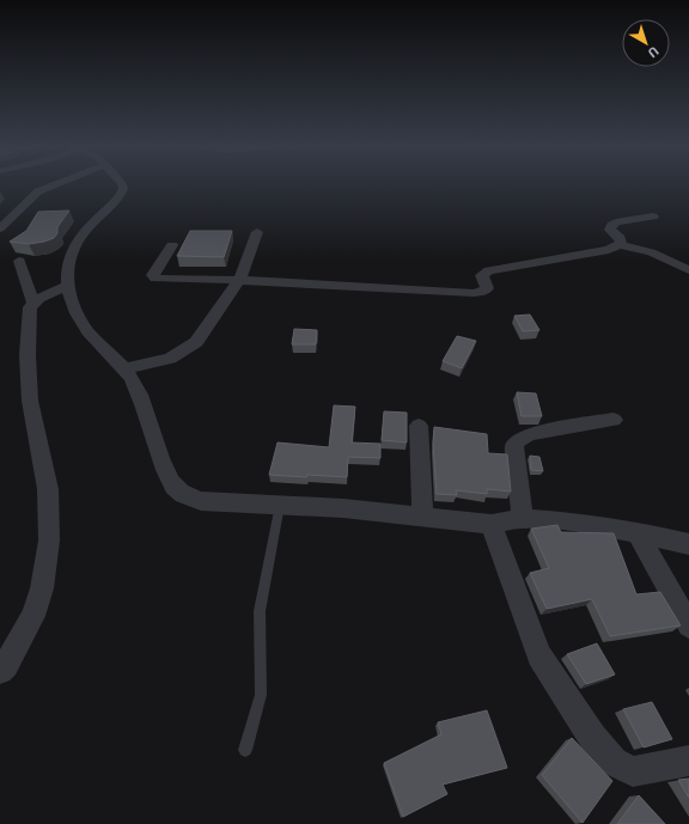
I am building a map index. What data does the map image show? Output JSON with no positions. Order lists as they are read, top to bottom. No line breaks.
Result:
{"north":"bottom right"}
